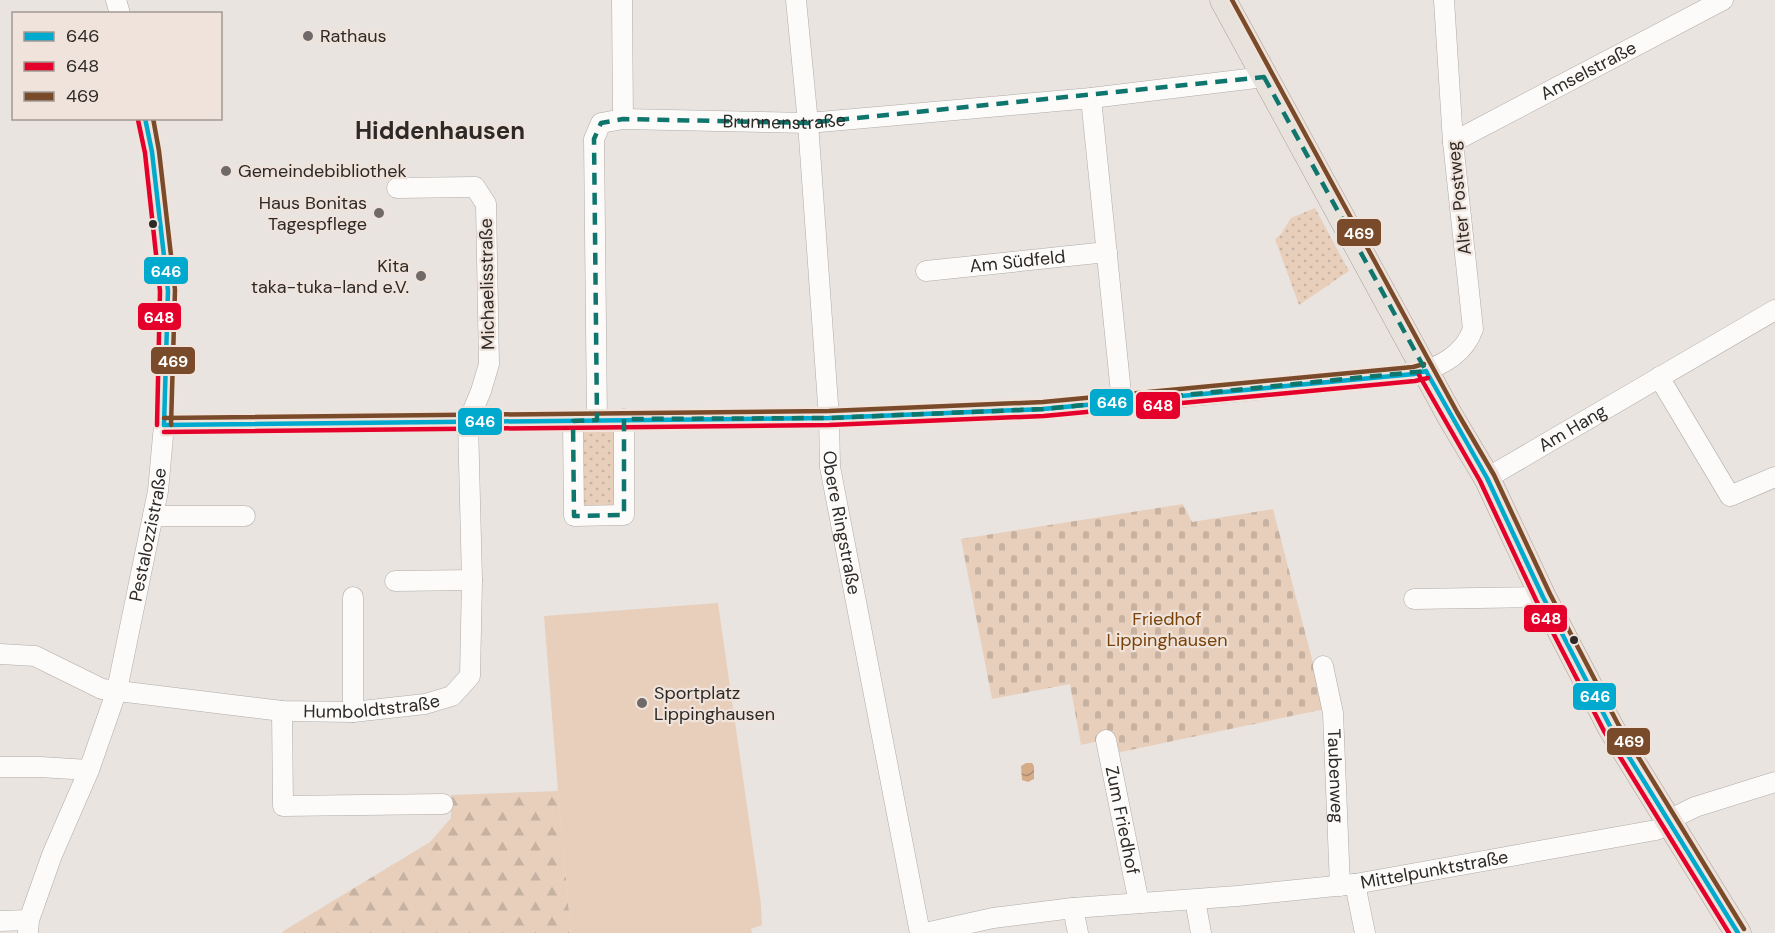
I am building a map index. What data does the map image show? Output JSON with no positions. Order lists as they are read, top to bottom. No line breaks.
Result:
{"streets":{"street":["Amselstraße","Brunnenstraße","Alter Postweg","Am Südfeld","Michaelisstraße","Am Hang","Obere Ringstraße","Pestalozzistraße","Humboldtstraße","Taubenweg","Zum Friedhof","Mittelpunktstraße"]},"crossings":[["Amselstraße","Alter Postweg"],["Brunnenstraße","Alter Postweg"],["Brunnenstraße","Obere Ringstraße"],["Alter Postweg","Michaelisstraße"],["Alter Postweg","Obere Ringstraße"],["Alter Postweg","Pestalozzistraße"],["Alter Postweg","Humboldtstraße"],["Michaelisstraße","Humboldtstraße"],["Pestalozzistraße","Humboldtstraße"],["Taubenweg","Mittelpunktstraße"],["Zum Friedhof","Mittelpunktstraße"]],"districts":["Hiddenhausen"],"parks":["Friedhof Lippinghausen"],"places":["Rathaus","Gemeindebibliothek","Haus Bonitas Tagespflege","Kita taka-tuka-land e.V.","Sportplatz Lippinghausen"],"lines":["transit line 469","transit line 646","transit line 648"],"legend":["646","648","469"]}
